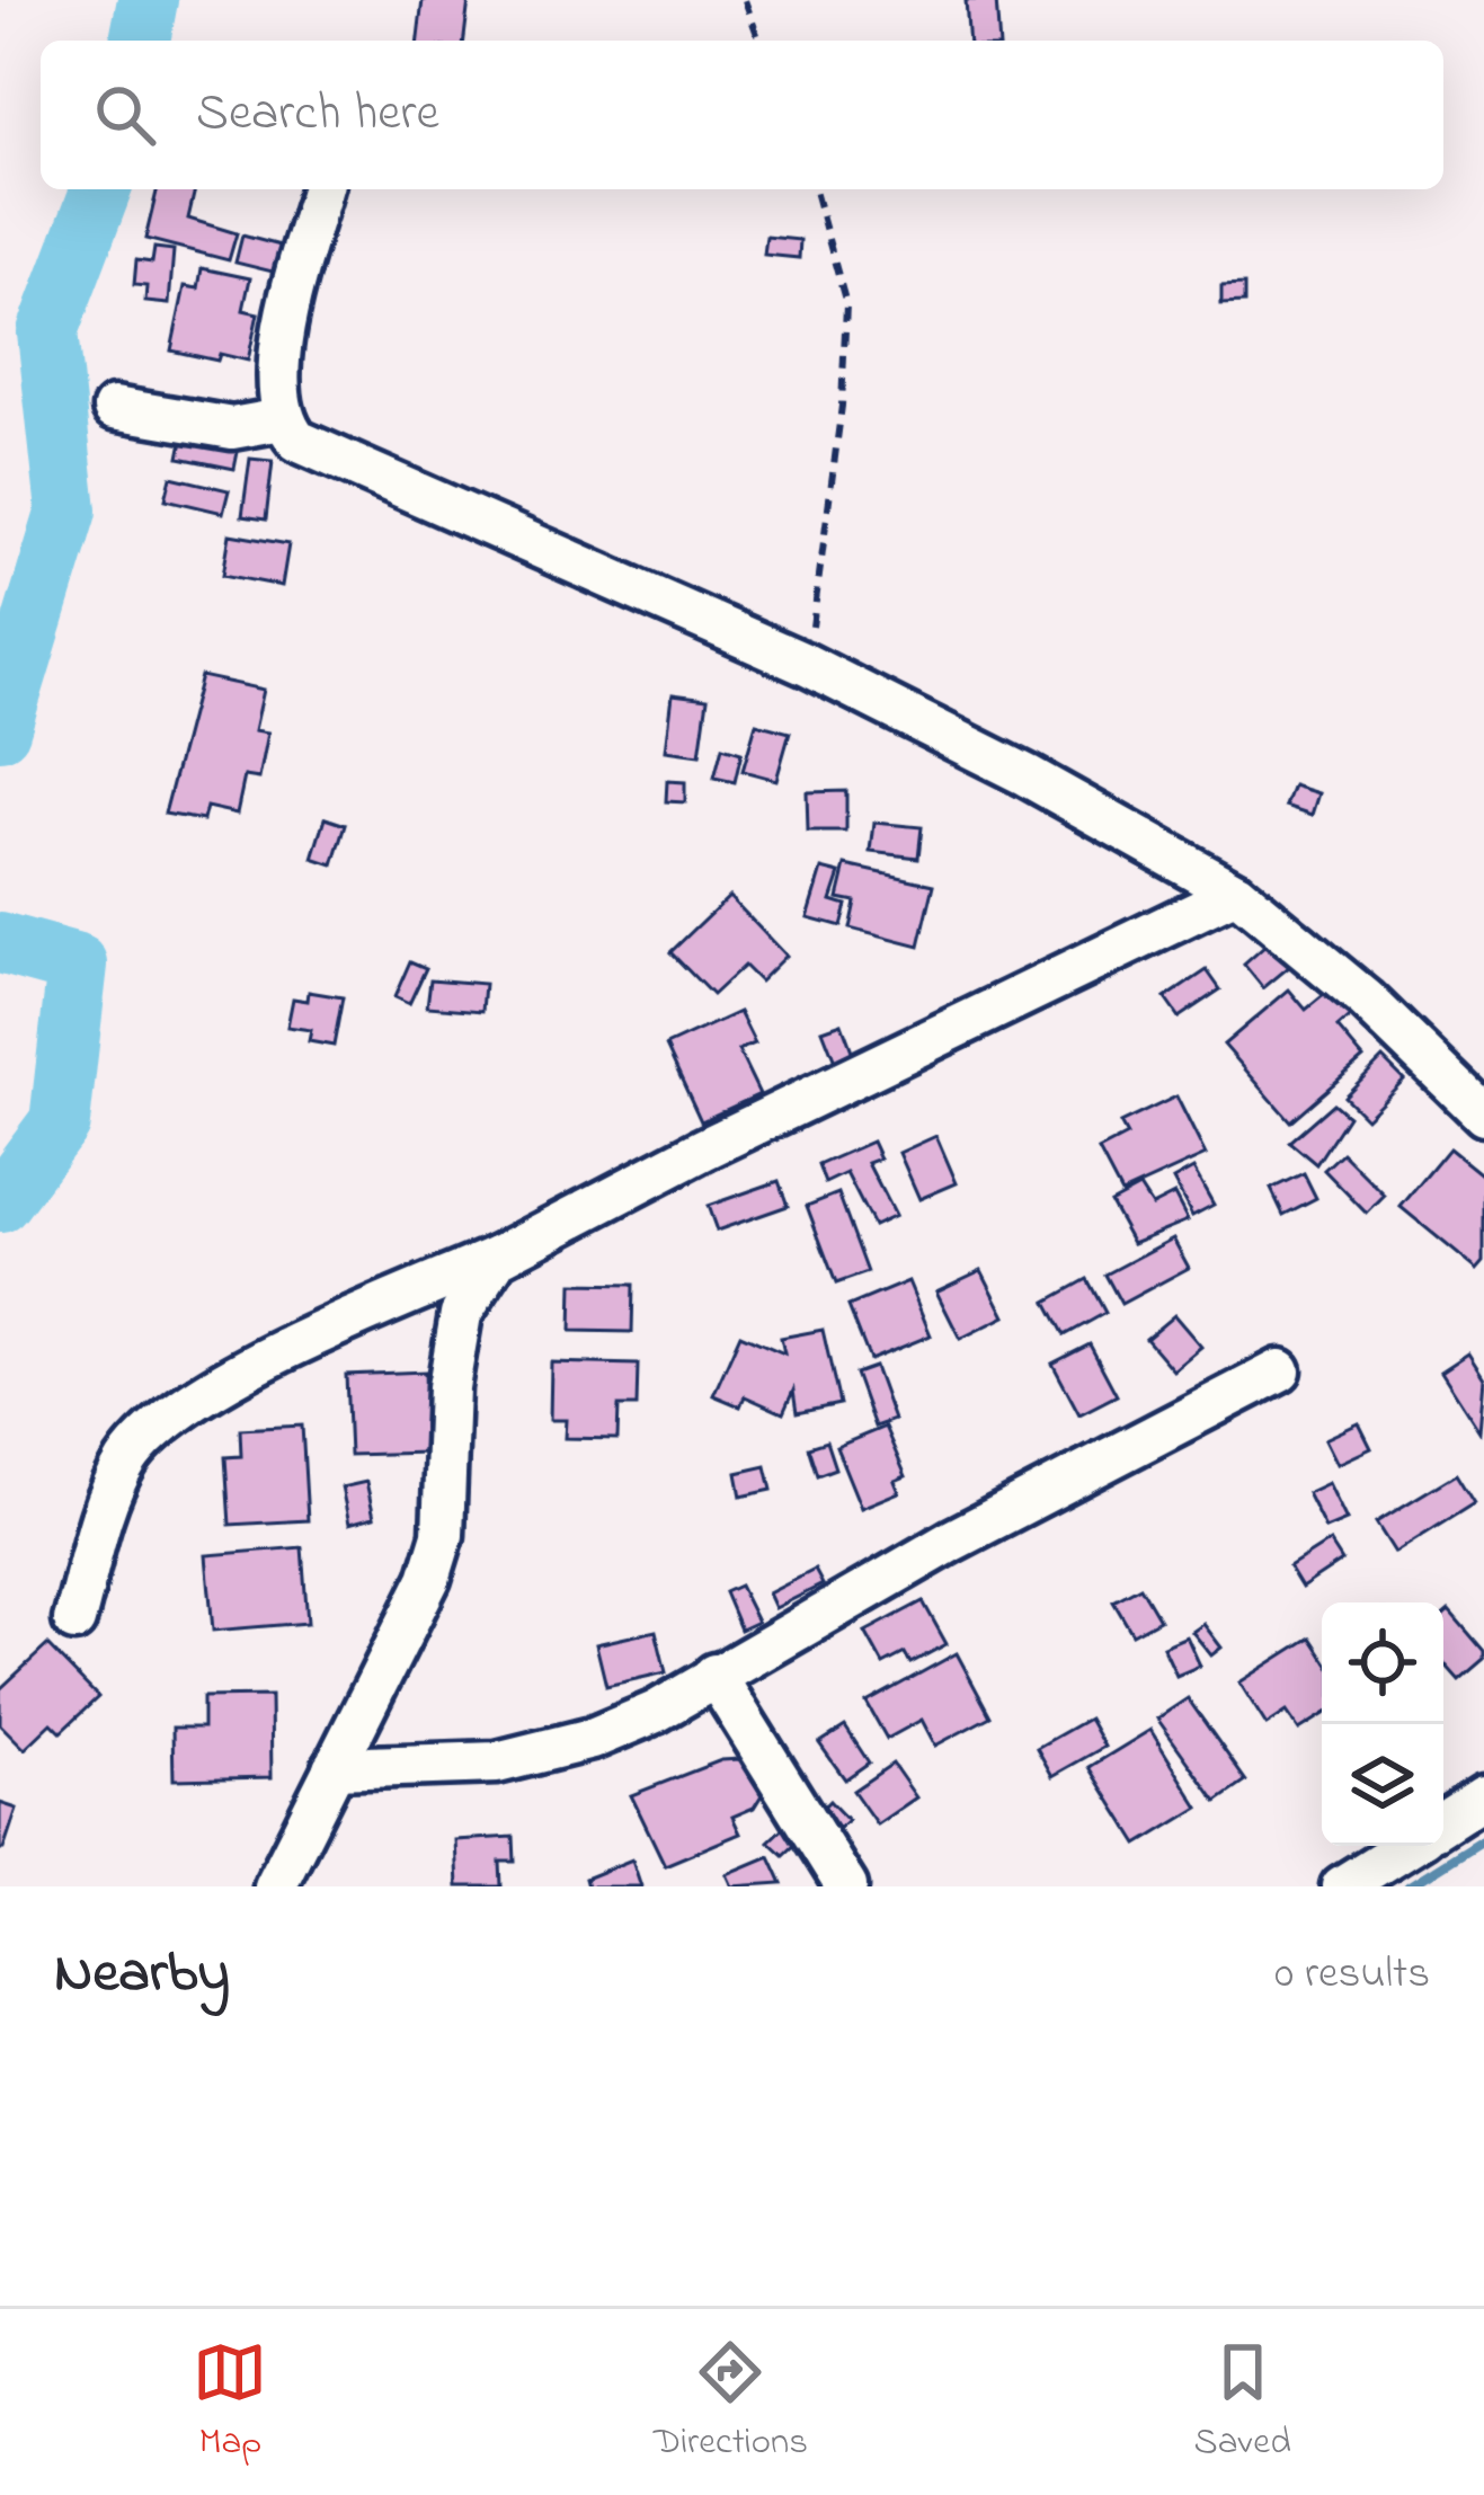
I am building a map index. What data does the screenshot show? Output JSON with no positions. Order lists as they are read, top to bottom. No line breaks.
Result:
{"page":{"search":"Search here","heading":["Nearby","0 results"],"nav":["Map","Directions","Saved"]}}
